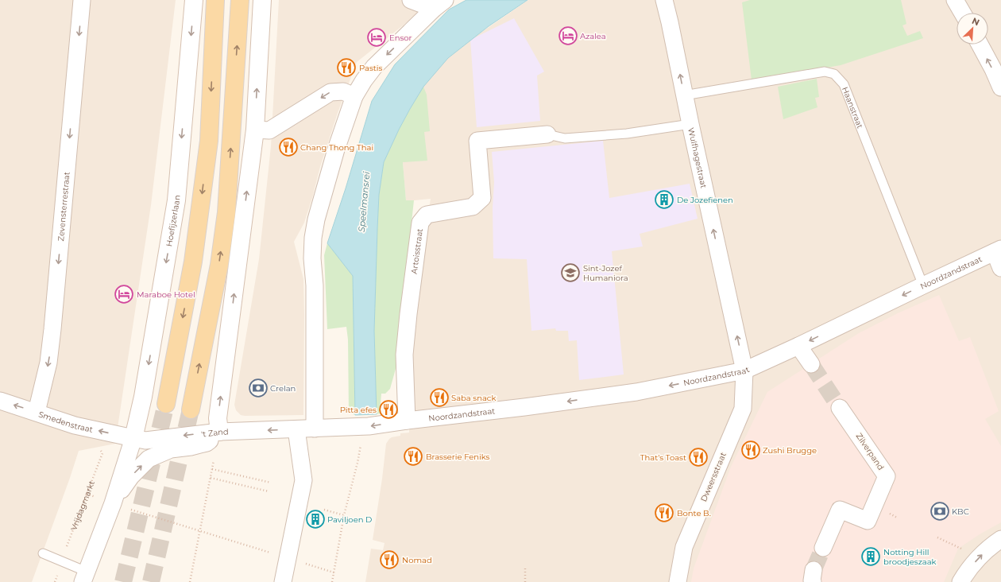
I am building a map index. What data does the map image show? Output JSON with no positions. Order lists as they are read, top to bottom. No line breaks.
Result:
{"streets":{"main road":["Hoefijzerlaan"],"street":["Wulfhagestraat","Zevensterrestraat","Artoisstraat","Noordzandstraat","Smedenstraat","'t Zand","Zilverpand","Dweersstraat"],"lane":["Haanstraat"],"path":["Vrijdagmarkt"]},"crossings":[["Haanstraat","Wulfhagestraat"],["Haanstraat","Noordzandstraat"],["Wulfhagestraat","Noordzandstraat"],["Wulfhagestraat","Dweersstraat"],["Zevensterrestraat","Smedenstraat"],["Hoefijzerlaan","Smedenstraat"],["Hoefijzerlaan","'t Zand"],["Artoisstraat","Noordzandstraat"],["Artoisstraat","'t Zand"],["Noordzandstraat","'t Zand"],["Noordzandstraat","Dweersstraat"],["Smedenstraat","'t Zand"],["Smedenstraat","Vrijdagmarkt"]],"one_way":["Wulfhagestraat","Zevensterrestraat","Noordzandstraat","Smedenstraat","'t Zand"],"water":["Speelmansrei"],"places":{"hotel":["Azalea","Ensor","Maraboe Hotel"],"restaurant":["Pastis","Chang Thong Thai","Saba snack","Pitta efes","Zushi Brugge","Brasserie Feniks","That's Toast","Bonte B.","Nomad"],"building":["De Jozefienen","Paviljoen D","Notting Hill broodjeszaak"],"school or university":["Sint-Jozef Humaniora"],"bank":["Crelan","KBC"]},"north":"top right"}
